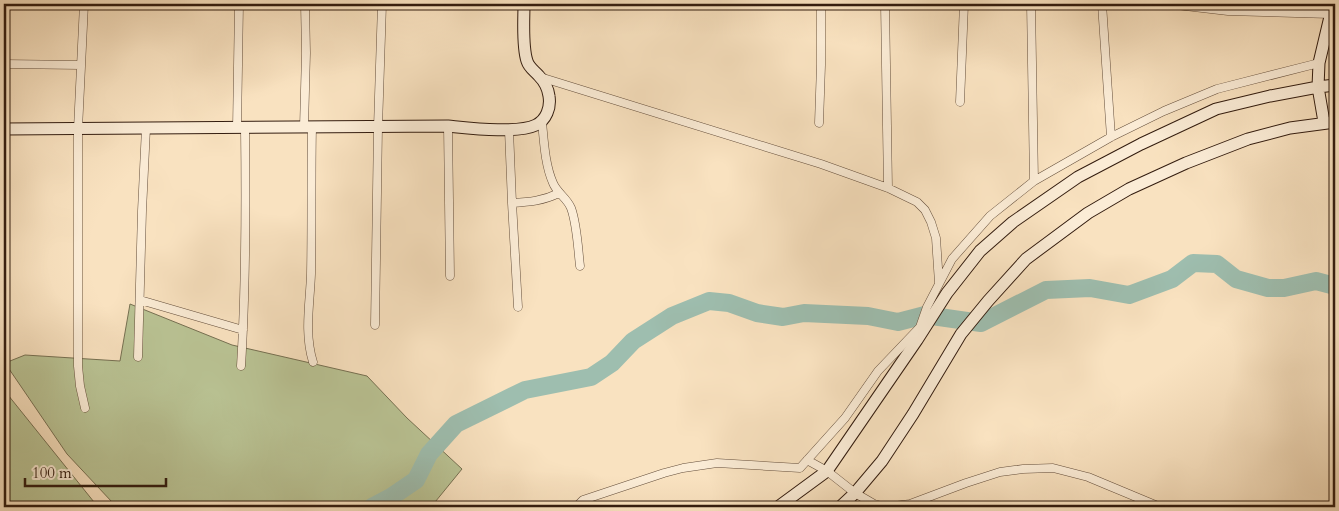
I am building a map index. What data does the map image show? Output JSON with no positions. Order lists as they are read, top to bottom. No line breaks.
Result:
{"scale_bar":"100 m"}
